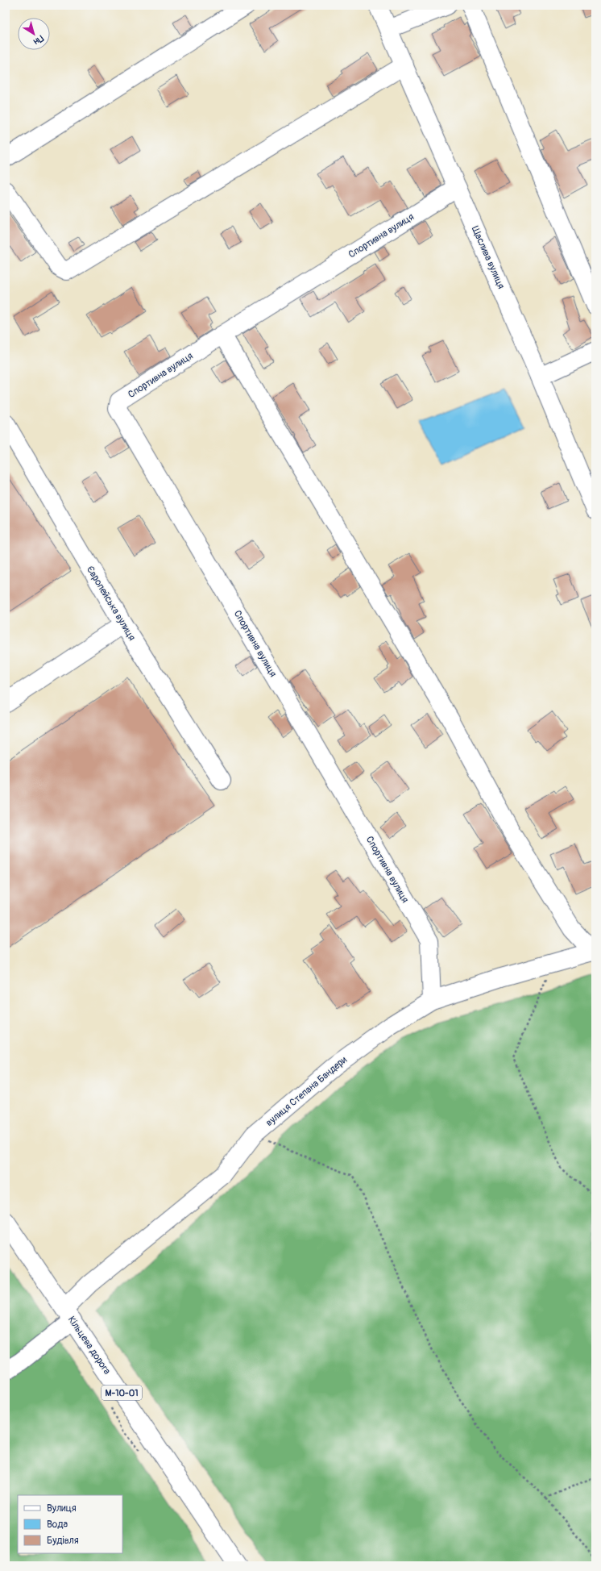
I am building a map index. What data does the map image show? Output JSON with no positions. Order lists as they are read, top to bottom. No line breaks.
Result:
{"streets":{"main road":["Спортивна вулиця","Щаслива вулиця","Європейська вулиця","вулиця Степана Бандери","Кільцева дорога","М-10-01"]},"crossings":[["Спортивна вулиця","Щаслива вулиця"],["Спортивна вулиця","вулиця Степана Бандери"],["вулиця Степана Бандери","Кільцева дорога"]],"legend":["Вулиця","Вода","Будівля"],"north":"bottom right"}
